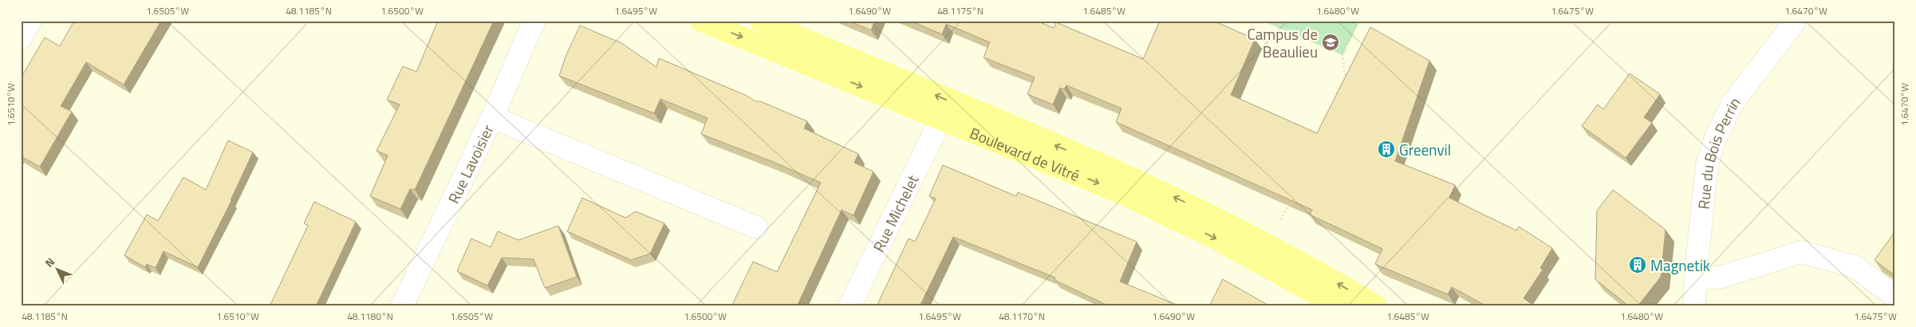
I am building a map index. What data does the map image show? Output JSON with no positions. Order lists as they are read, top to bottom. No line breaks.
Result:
{"streets":{"main road":["Boulevard de Vitré"],"street":["Rue du Bois Perrin","Rue Lavoisier","Rue Michelet"]},"crossings":[["Boulevard de Vitré","Rue Michelet"]],"places":{"school or university":["Campus de Beaulieu"],"building":["Greenvil","Magnetik"]},"north":"top left","coordinates":["1.6505°W","48.1185°N","1.6500°W","1.6495°W","1.6490°W","48.1175°N","1.6485°W","1.6480°W","1.6475°W","1.6470°W","1.6510°W","48.1180°N","48.1170°N"]}
